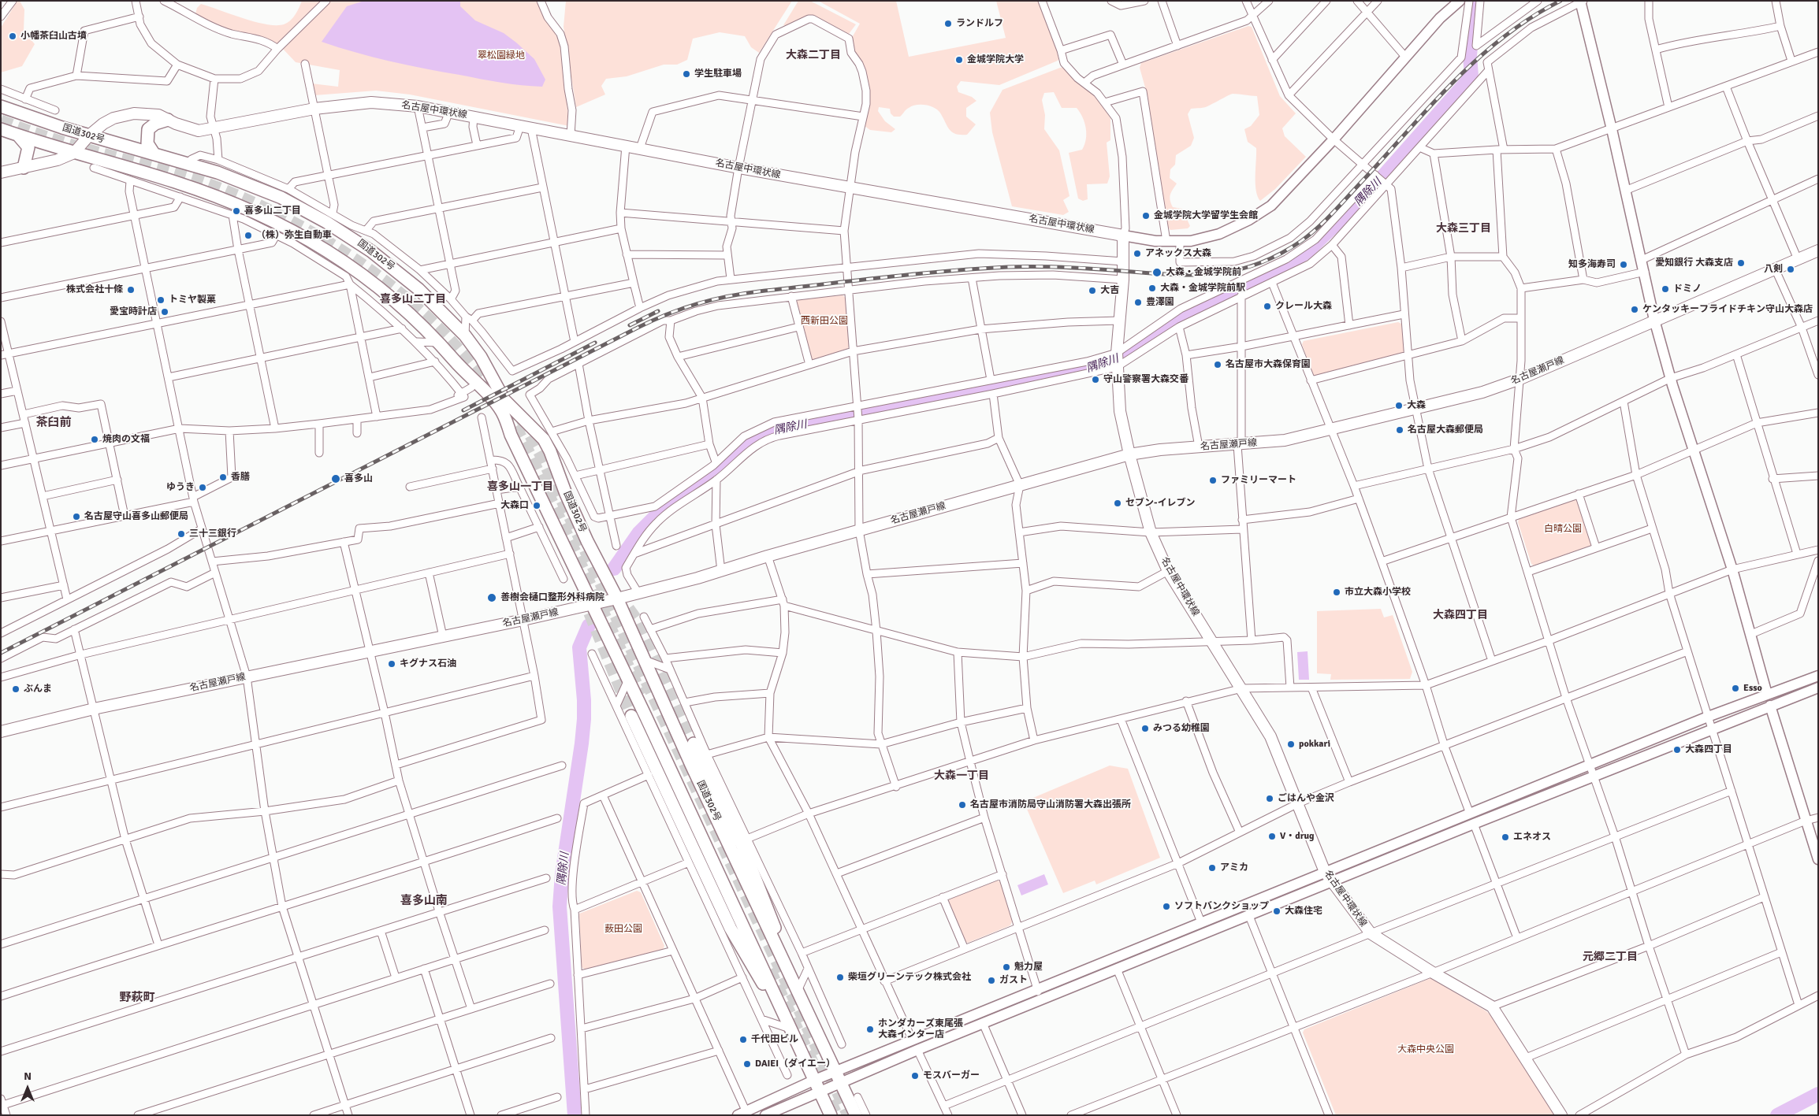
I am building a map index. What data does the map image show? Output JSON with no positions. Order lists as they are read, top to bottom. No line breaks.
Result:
{"streets":{"highway":["国道302号"],"main road":["名古屋中環状線","名古屋瀬戸線"]},"crossings":[["名古屋中環状線","国道302号"],["名古屋中環状線","名古屋瀬戸線"],["国道302号","名古屋瀬戸線"]],"districts":["大森二丁目","大森三丁目","喜多山二丁目","茶臼前","喜多山一丁目","大森四丁目","大森一丁目","喜多山南","元郷二丁目","野萩町"],"water":["隅除川"],"parks":["翠松園緑地","西新田公園","白晴公園","薮田公園","大森中央公園"],"places":["ランドルフ","小幡茶臼山古墳","金城学院大学","学生駐車場","喜多山二丁目","金城学院大学留学生会館","（株）弥生自動車","アネックス大森","愛知銀行 大森支店","知多海寿司","八剣","大森・金城学院前","大森・金城学院前駅","ドミノ","株式会社十條","大吉","トミヤ製菓","豊澤園","クレール大森","ケンタッキーフライドチキン守山大森店","愛宝時計店","名古屋市大森保育園","守山警察署大森交番","大森","名古屋大森郵便局","焼肉の文福","香膳","喜多山","ファミリーマート","ゆうき","セブン-イレブン","大森口","名古屋守山喜多山郵便局","三十三銀行","市立大森小学校","善樹会樋口整形外科病院","キグナス石油","Esso","ぶんま","みつる幼稚園","pokkari","大森四丁目","ごはんや金沢","名古屋市消防局守山消防署大森出張所","V・drug","エネオス","アミカ","ソフトバンクショップ","大森住宅","魁力屋","柴垣グリーンテック株式会社","ガスト","ホンダカーズ東尾張 大森インター店","千代田ビル","DAIEI（ダイエー）","モスバーガー"],"north":"top"}
